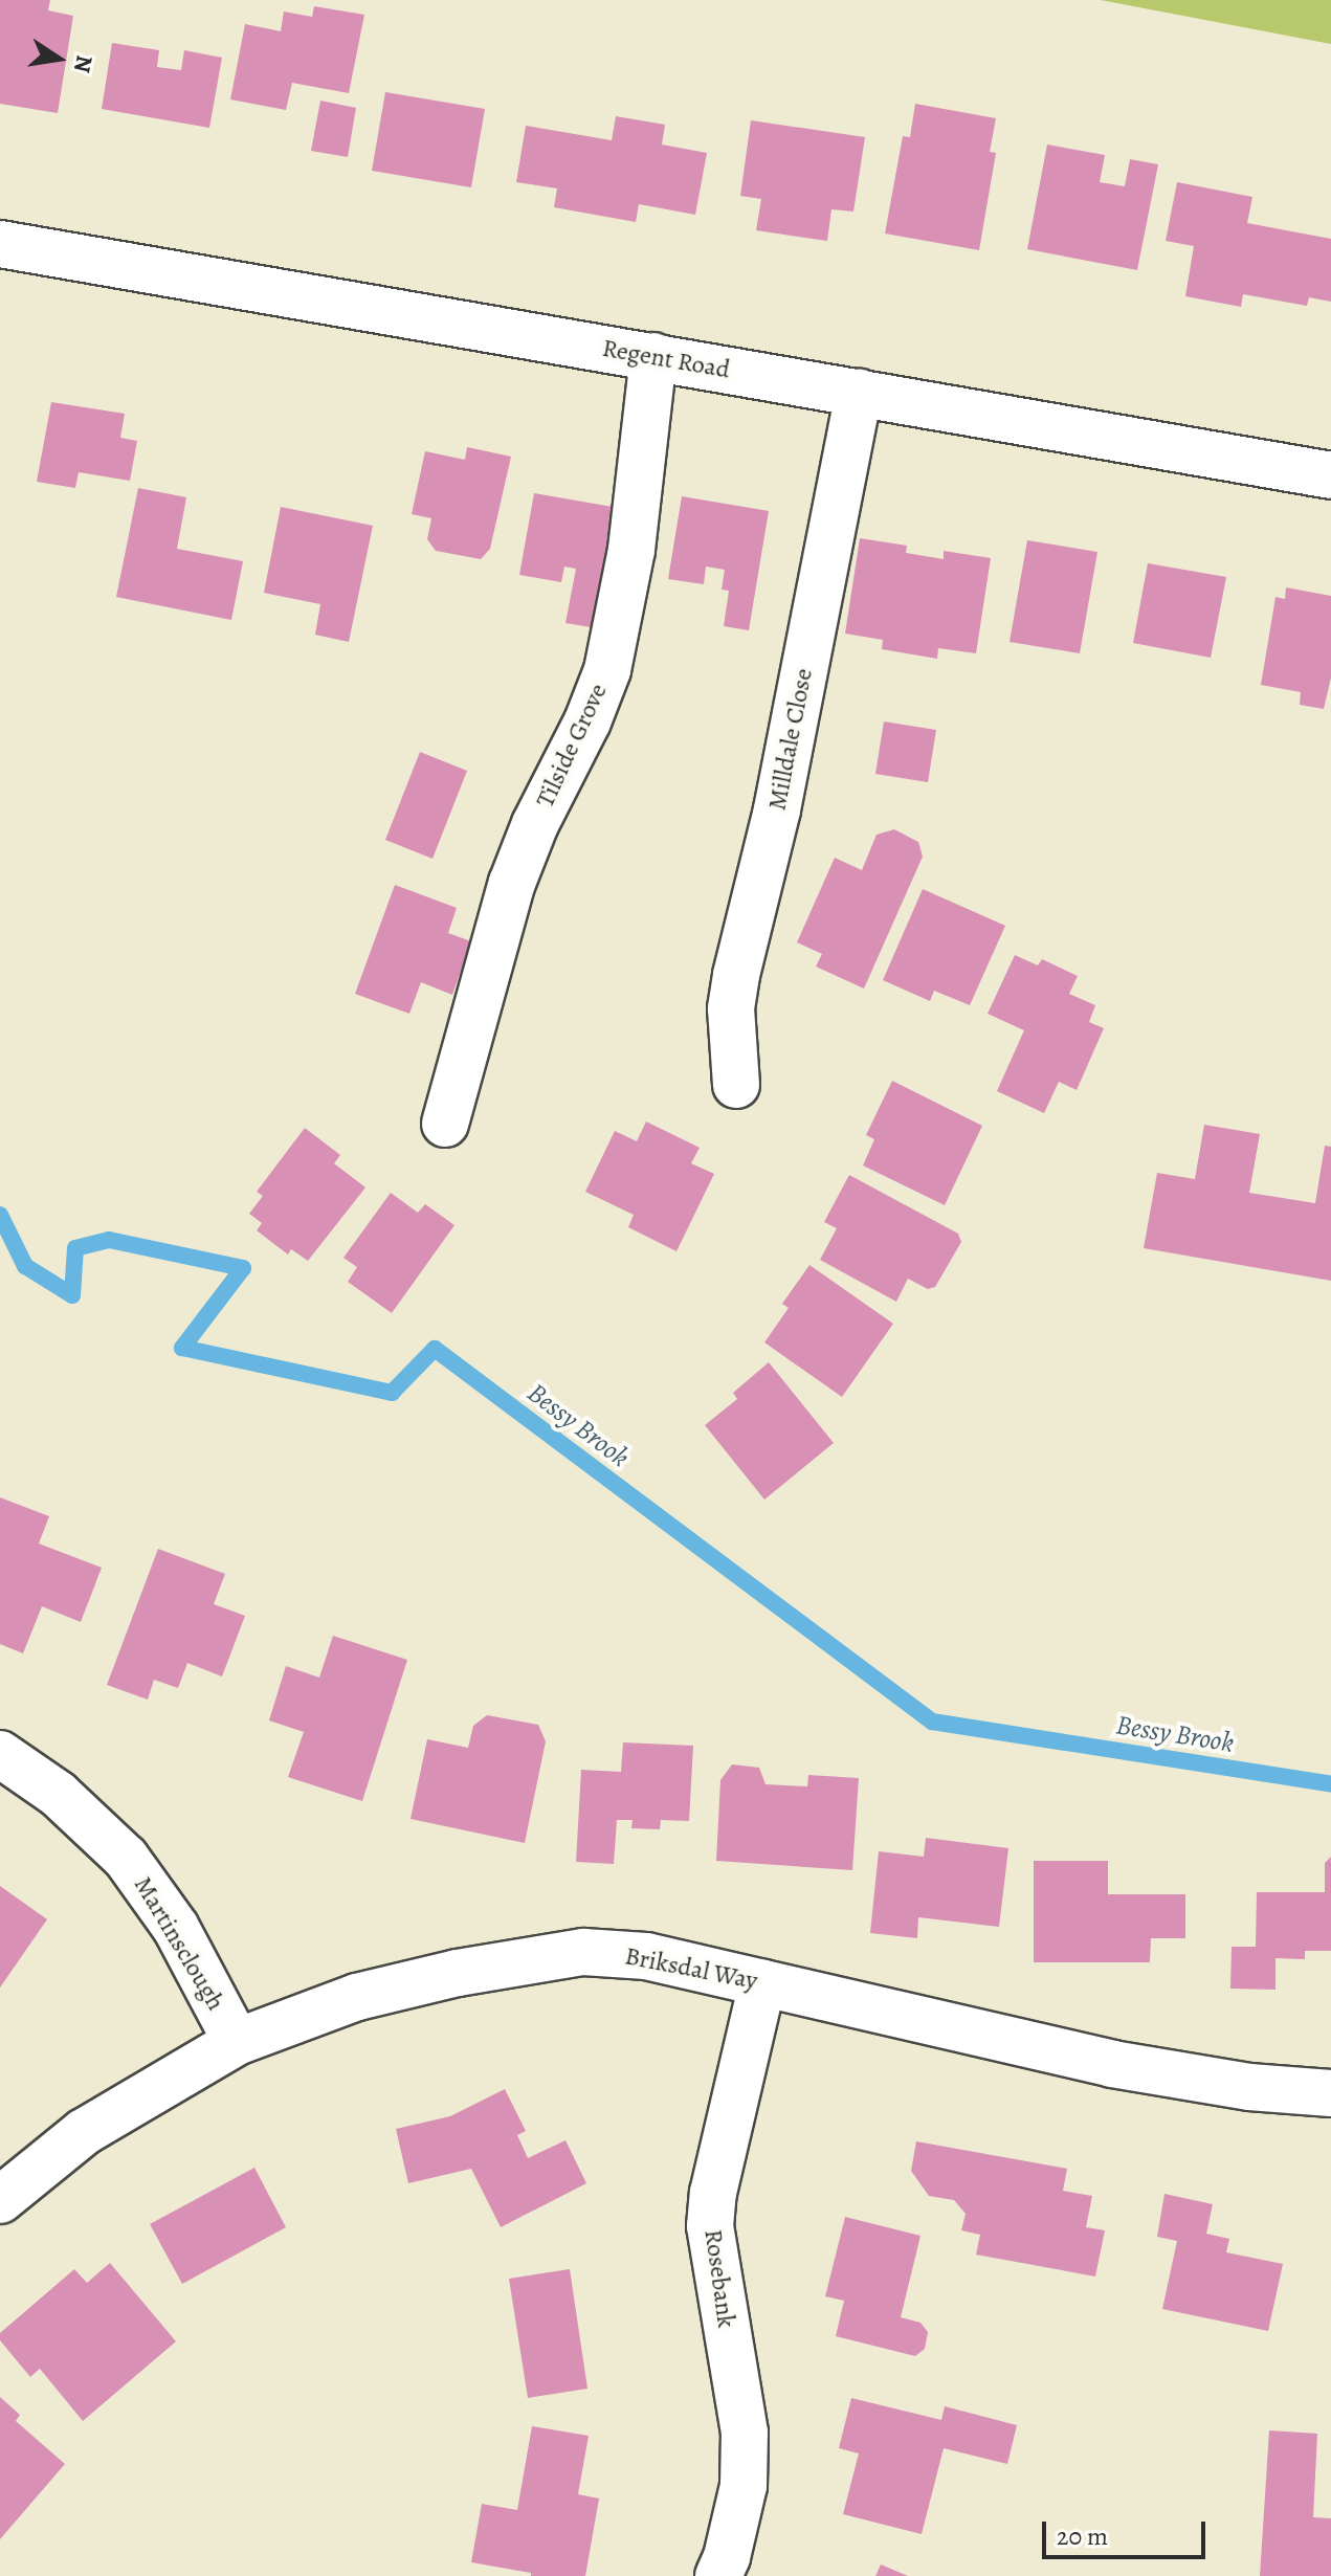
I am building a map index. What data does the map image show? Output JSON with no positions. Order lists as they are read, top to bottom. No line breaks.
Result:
{"streets":{"street":["Regent Road","Milldale Close","Tilside Grove","Martinsclough","Briksdal Way","Rosebank"]},"crossings":[["Regent Road","Milldale Close"],["Regent Road","Tilside Grove"],["Martinsclough","Briksdal Way"],["Briksdal Way","Rosebank"]],"water":["Bessy Brook"],"scale_bar":"20 m","north":"right"}
